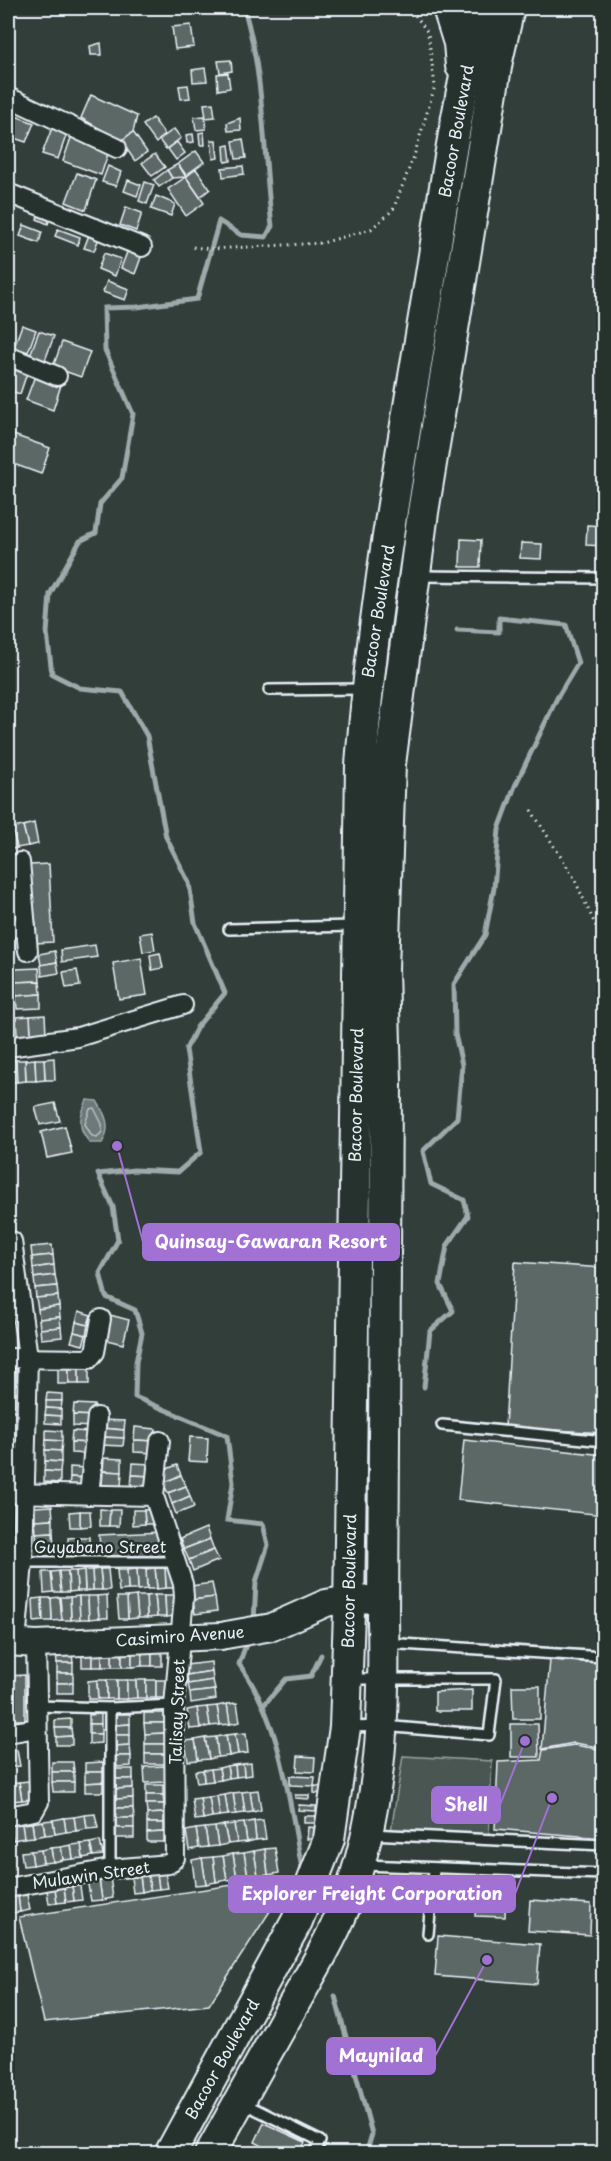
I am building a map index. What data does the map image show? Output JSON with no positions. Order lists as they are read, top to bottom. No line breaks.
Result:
{"streets":{"main road":["Bacoor Boulevard"],"street":["Casimiro Avenue","Talisay Street","Mulawin Street"],"lane":["Guyabano Street"]},"crossings":[["Bacoor Boulevard","Casimiro Avenue"],["Guyabano Street","Talisay Street"],["Casimiro Avenue","Talisay Street"],["Talisay Street","Mulawin Street"]],"places":["Quinsay-Gawaran Resort","Shell","Explorer Freight Corporation","Maynilad"]}
